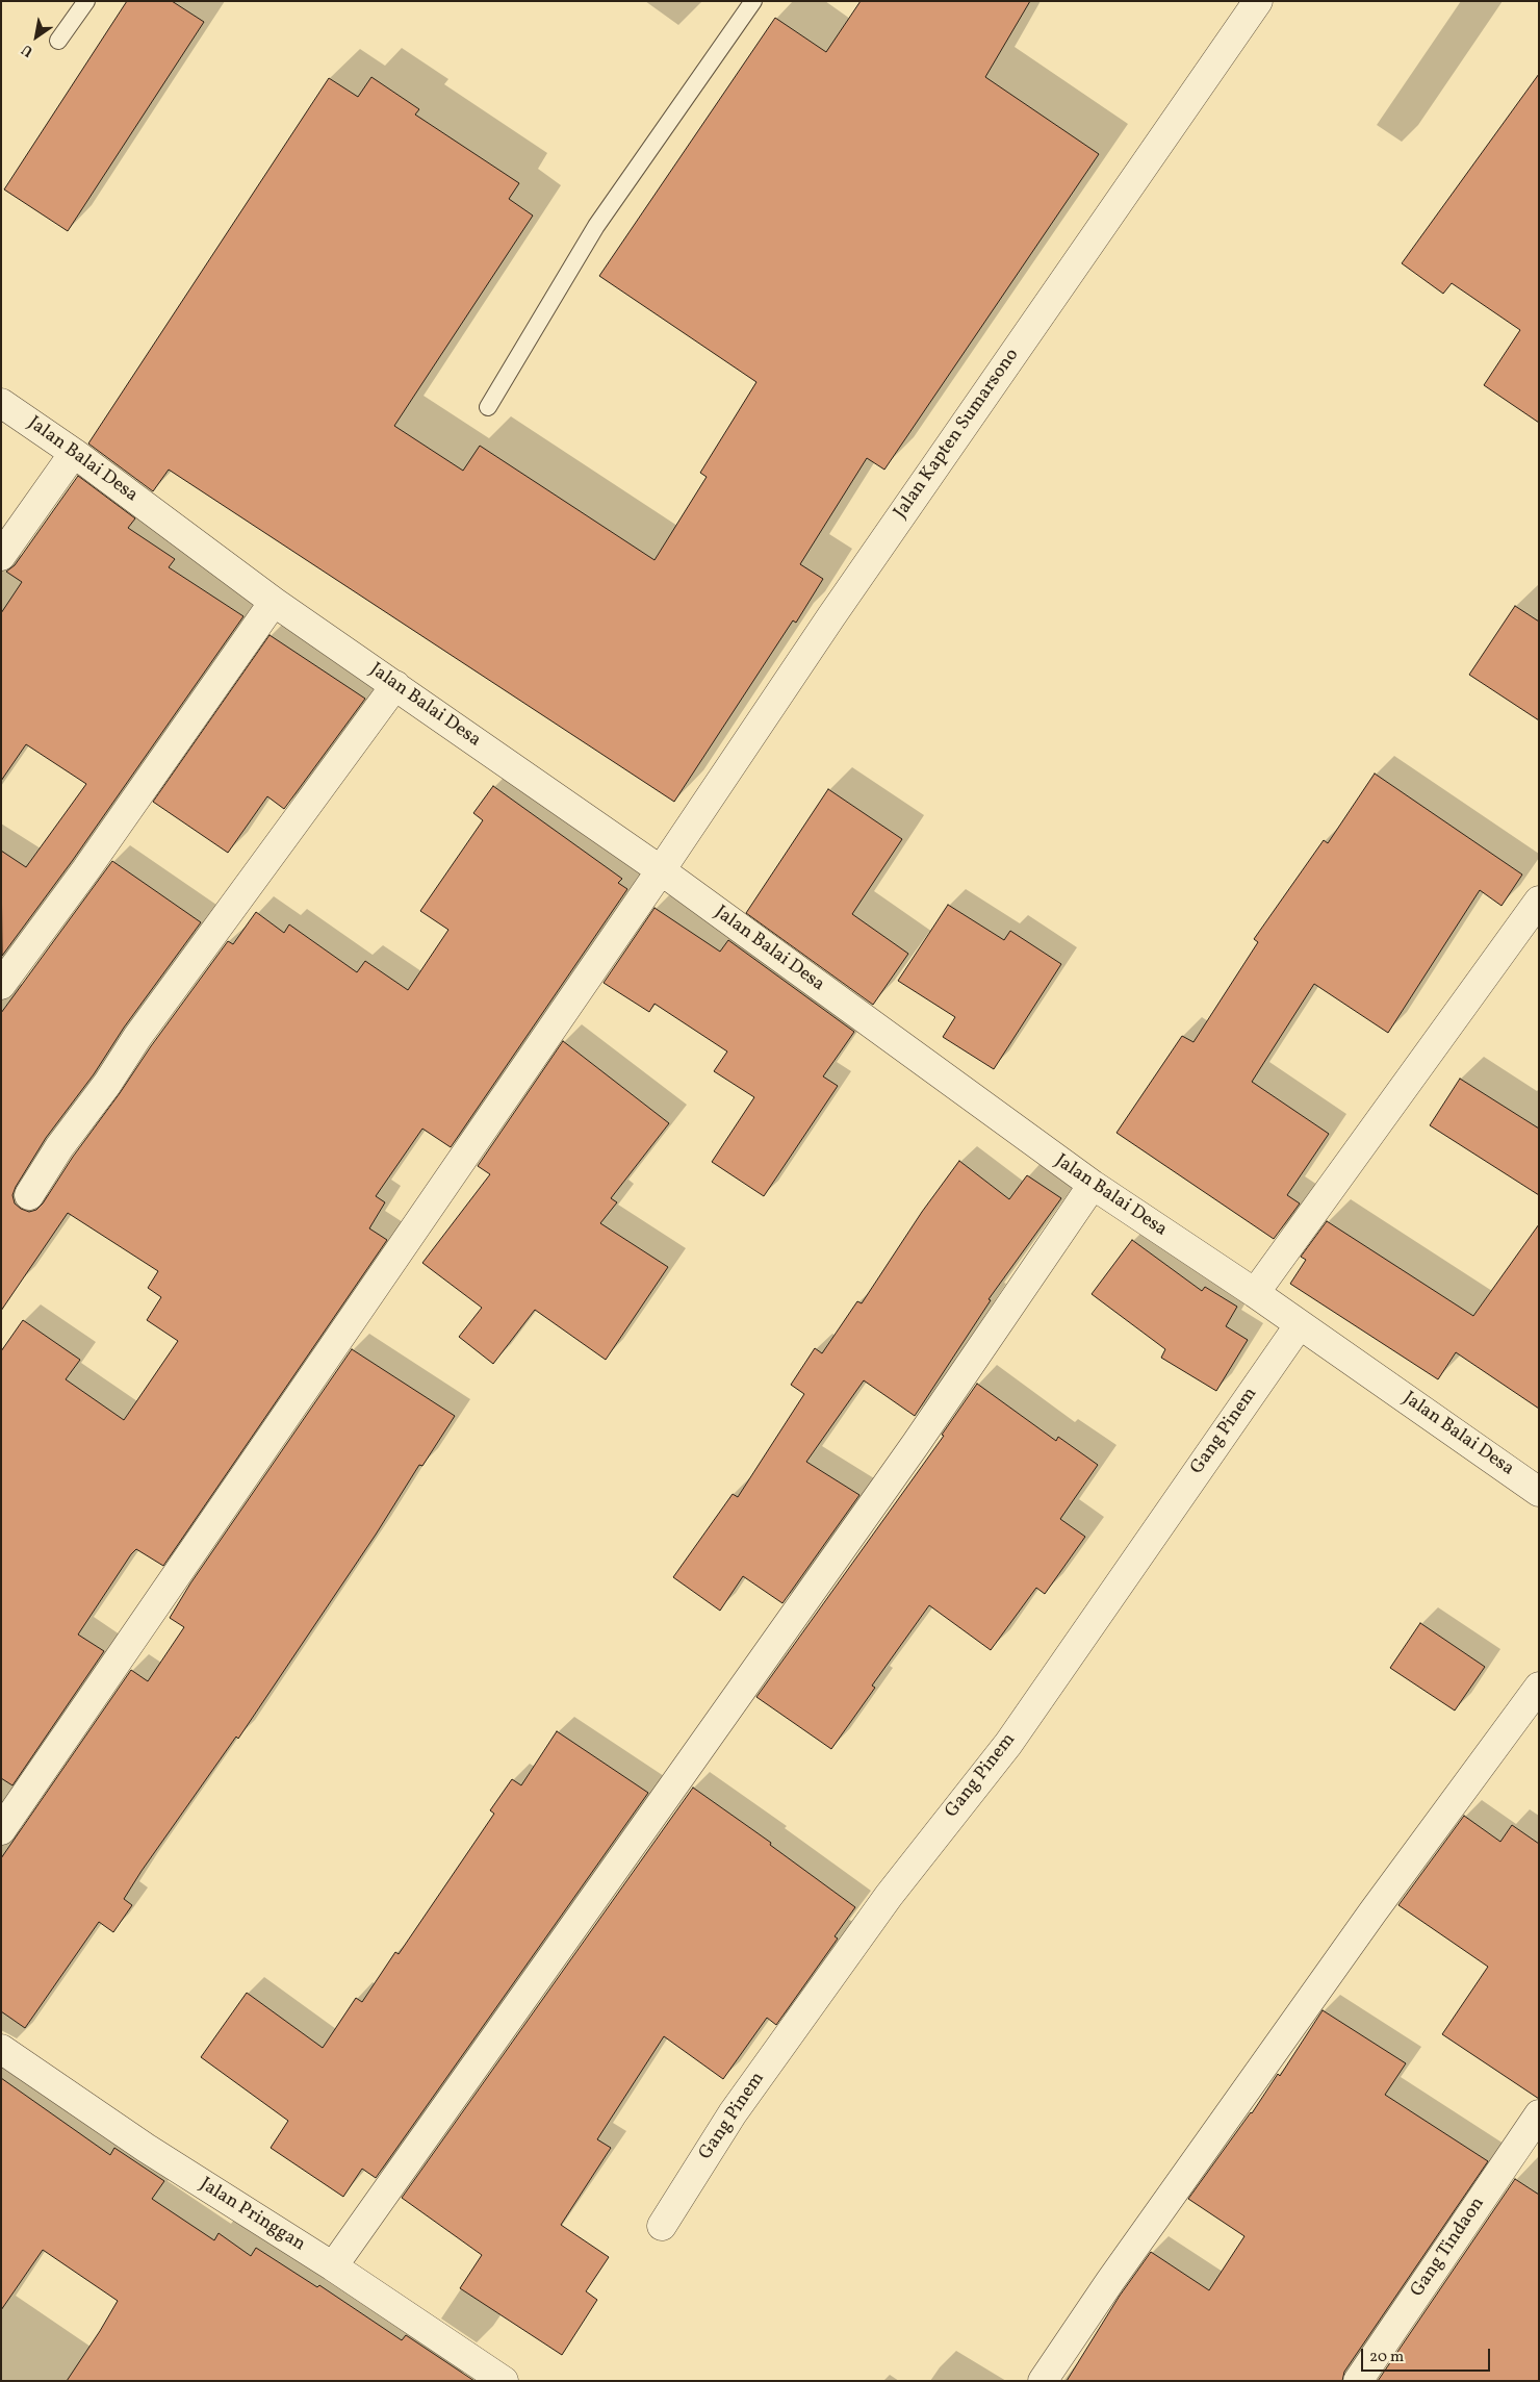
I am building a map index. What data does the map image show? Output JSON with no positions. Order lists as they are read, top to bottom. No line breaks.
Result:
{"streets":{"street":["Jalan Kapten Sumarsono","Jalan Balai Desa","Gang Pinem","Jalan Pringgan","Gang Tindaon"]},"crossings":[["Jalan Kapten Sumarsono","Jalan Balai Desa"],["Jalan Balai Desa","Gang Pinem"]],"scale_bar":"20 m","north":"bottom left"}
